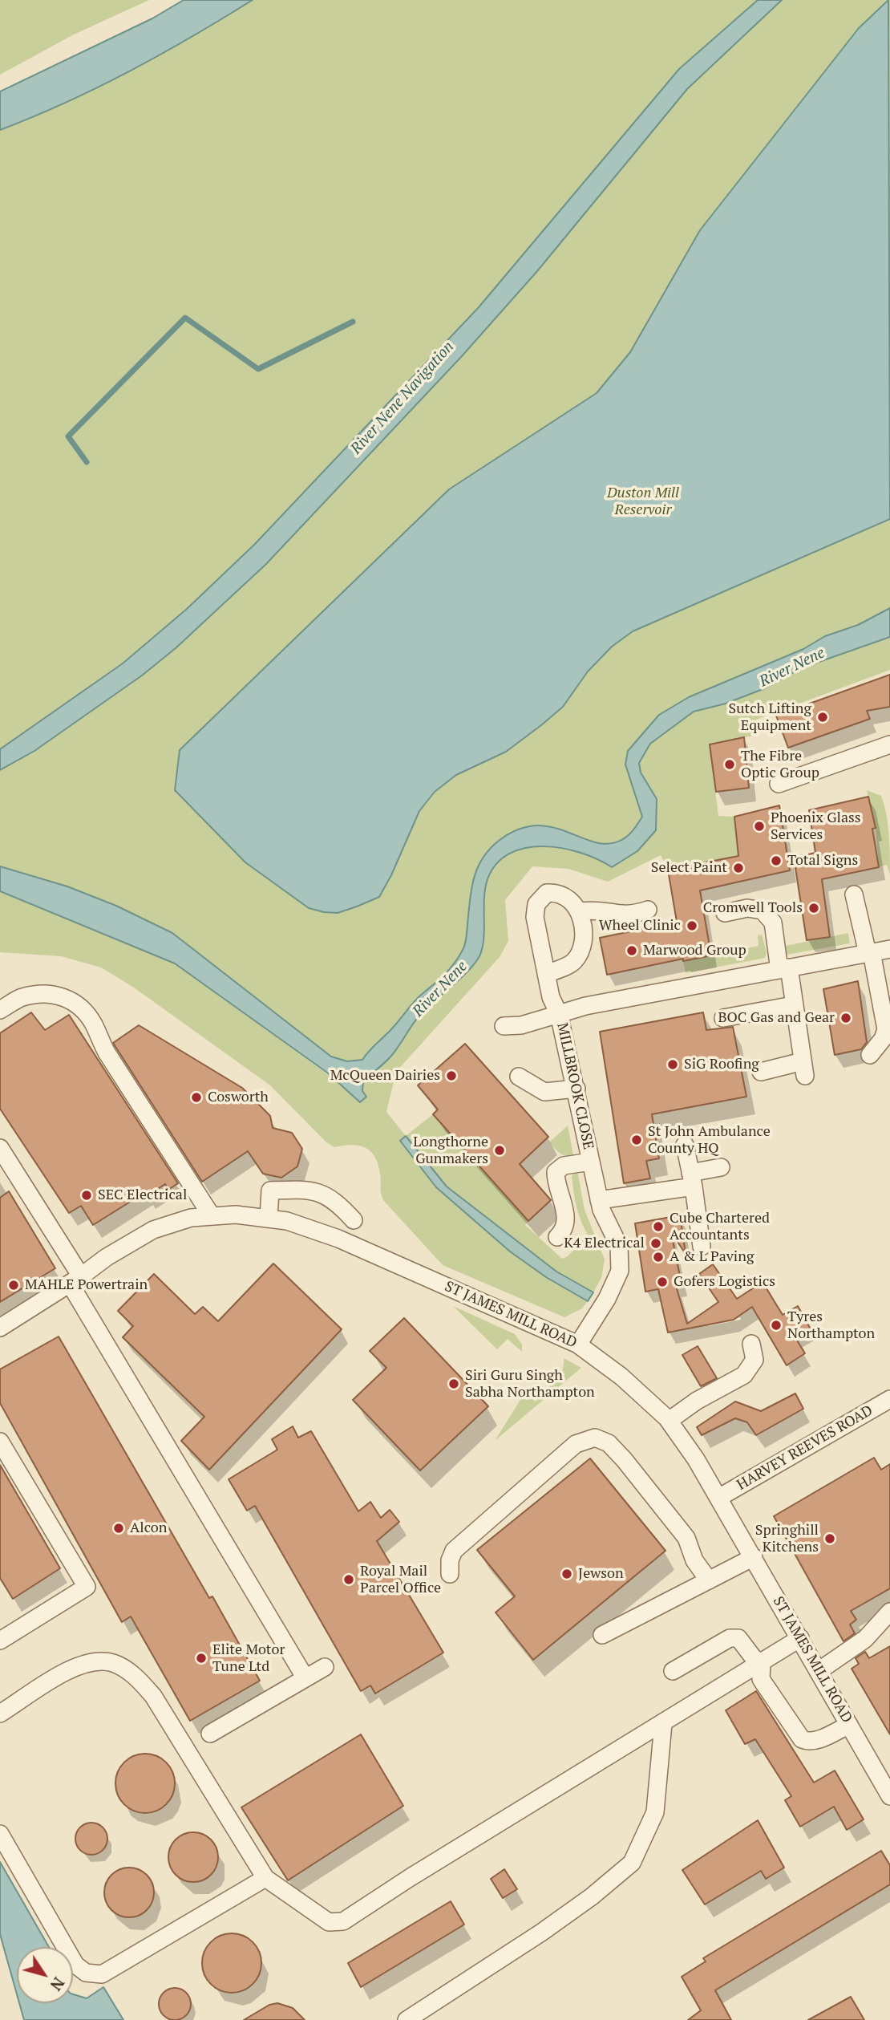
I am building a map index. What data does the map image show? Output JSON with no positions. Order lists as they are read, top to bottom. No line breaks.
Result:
{"streets":{"street":["MILLBROOK CLOSE","ST JAMES MILL ROAD","HARVEY REEVES ROAD"]},"crossings":[["MILLBROOK CLOSE","ST JAMES MILL ROAD"],["ST JAMES MILL ROAD","HARVEY REEVES ROAD"]],"water":["River Nene Navigation","River Nene"],"parks":["Duston Mill Reservoir"],"places":["Sutch Lifting Equipment","The Fibre Optic Group","Phoenix Glass Services","Total Signs","Select Paint","Cromwell Tools","Wheel Clinic","Marwood Group","BOC Gas and Gear","SiG Roofing","McQueen Dairies","Cosworth","St John Ambulance County HQ","Longthorne Gunmakers","SEC Electrical","Cube Chartered Accountants","K4 Electrical","A & L Paving","Gofers Logistics","MAHLE Powertrain","Tyres Northampton","Siri Guru Singh Sabha Northampton","Alcon","Springhill Kitchens","Jewson","Royal Mail Parcel Office","Elite Motor Tune Ltd"],"north":"bottom right"}
